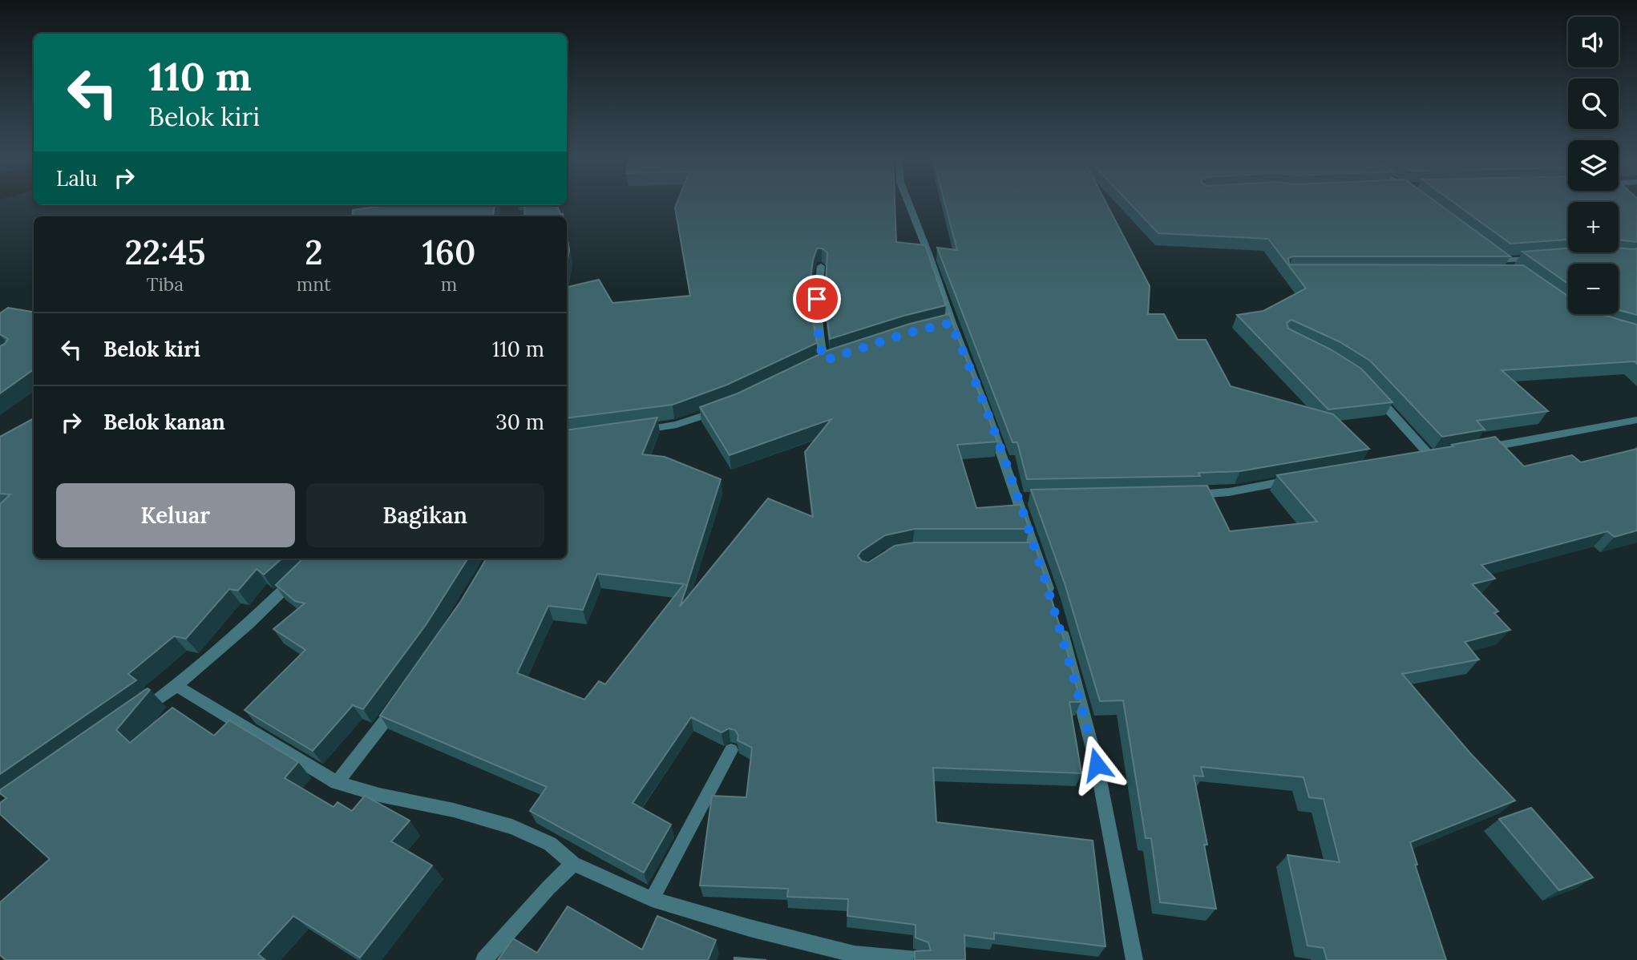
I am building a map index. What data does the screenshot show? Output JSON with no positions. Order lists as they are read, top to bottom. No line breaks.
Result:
{"page":{"map_buttons":["+","−"],"turn":["110 m","Belok kiri"],"then":"Lalu","eta":["22:45","Tiba","2","mnt","160","m"],"list":[{"name":"Belok kiri","value":"110 m"},{"name":"Belok kanan","value":"30 m"}],"buttons":["Keluar","Bagikan"]}}
